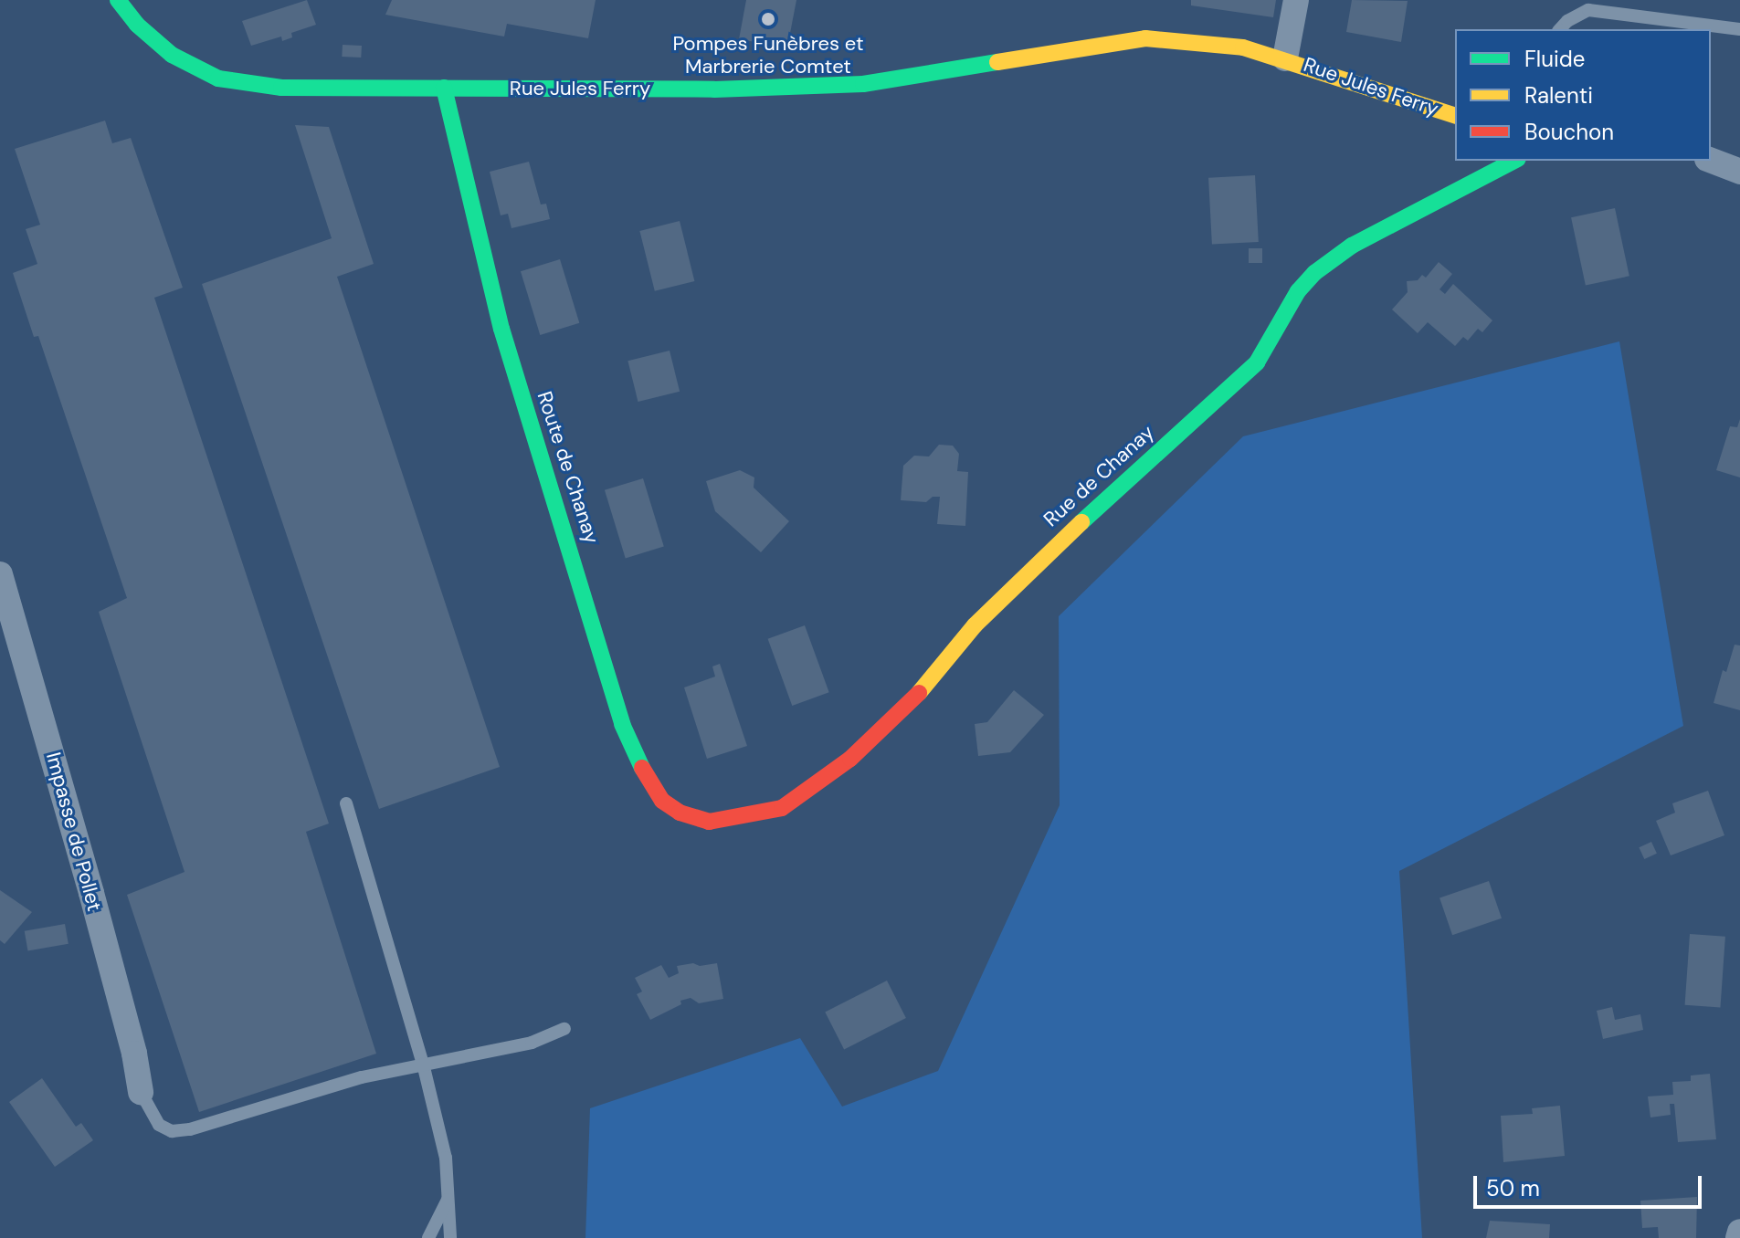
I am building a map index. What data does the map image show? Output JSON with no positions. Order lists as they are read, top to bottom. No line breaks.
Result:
{"streets":{"street":["Rue Jules Ferry","Route de Chanay","Rue de Chanay","Impasse de Pollet"]},"crossings":[["Rue Jules Ferry","Route de Chanay"],["Route de Chanay","Rue de Chanay"]],"places":["Pompes Funèbres et Marbrerie Comtet"],"legend":["Fluide","Ralenti","Bouchon"],"scale_bar":"50 m"}
